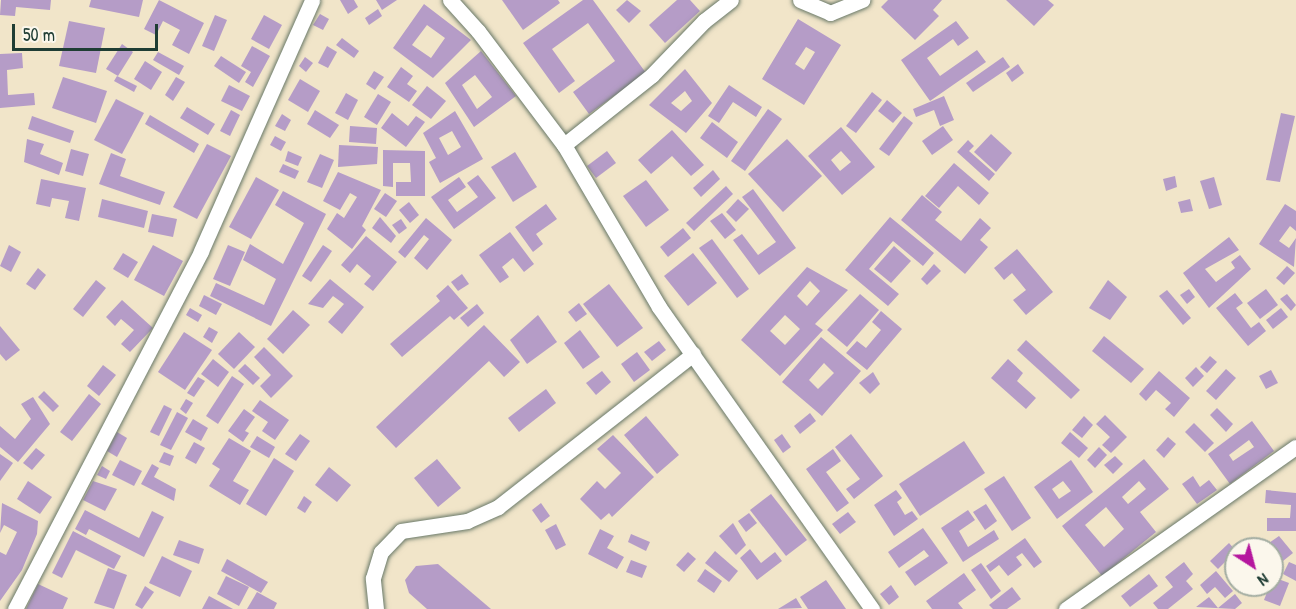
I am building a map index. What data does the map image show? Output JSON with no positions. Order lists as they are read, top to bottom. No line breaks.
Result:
{"scale_bar":"50 m","north":"bottom right"}
